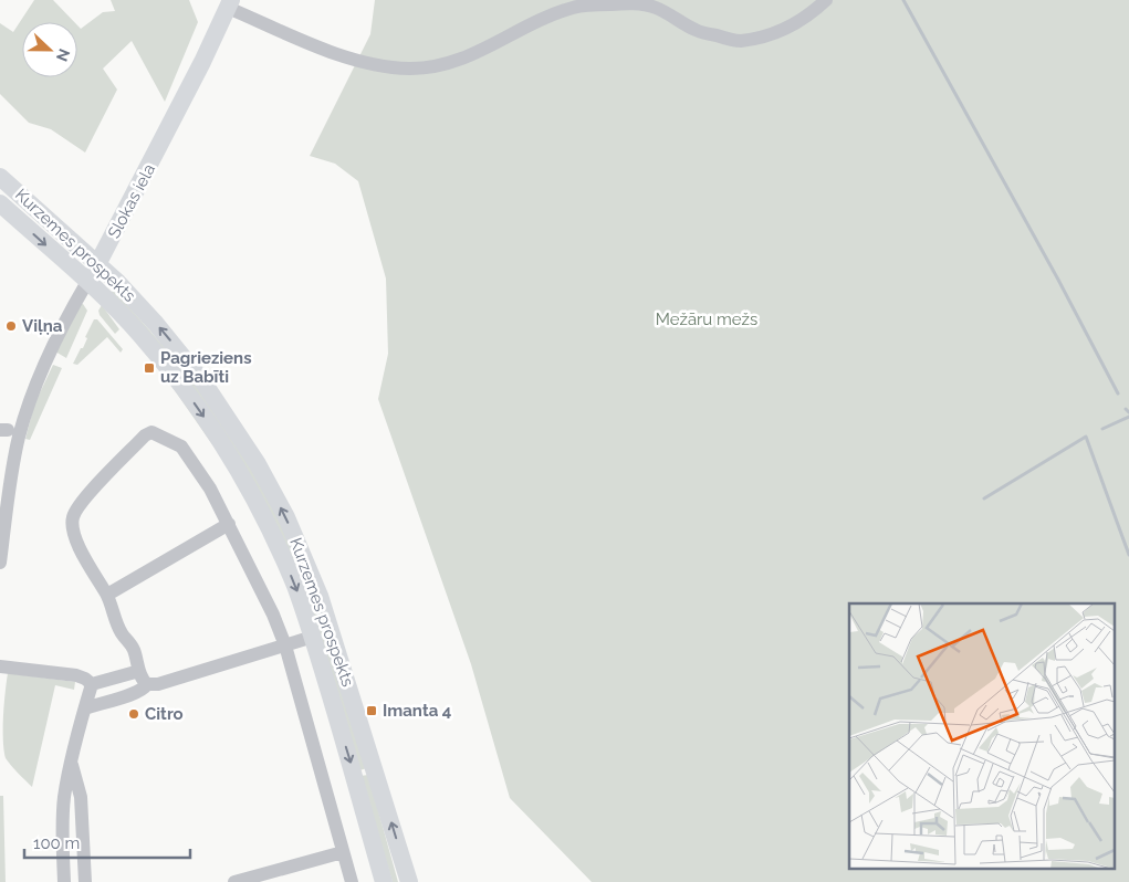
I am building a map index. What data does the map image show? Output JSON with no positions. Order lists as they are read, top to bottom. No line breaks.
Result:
{"streets":{"main road":["Slokas iela","Kurzemes prospekts"]},"crossings":[["Slokas iela","Kurzemes prospekts"]],"parks":["Mežāru mežs"],"places":{"other":["Viļņa","Citro"],"transit":["Pagrieziens uz Babīti","Imanta 4"]},"scale_bar":"100 m","north":"right"}
